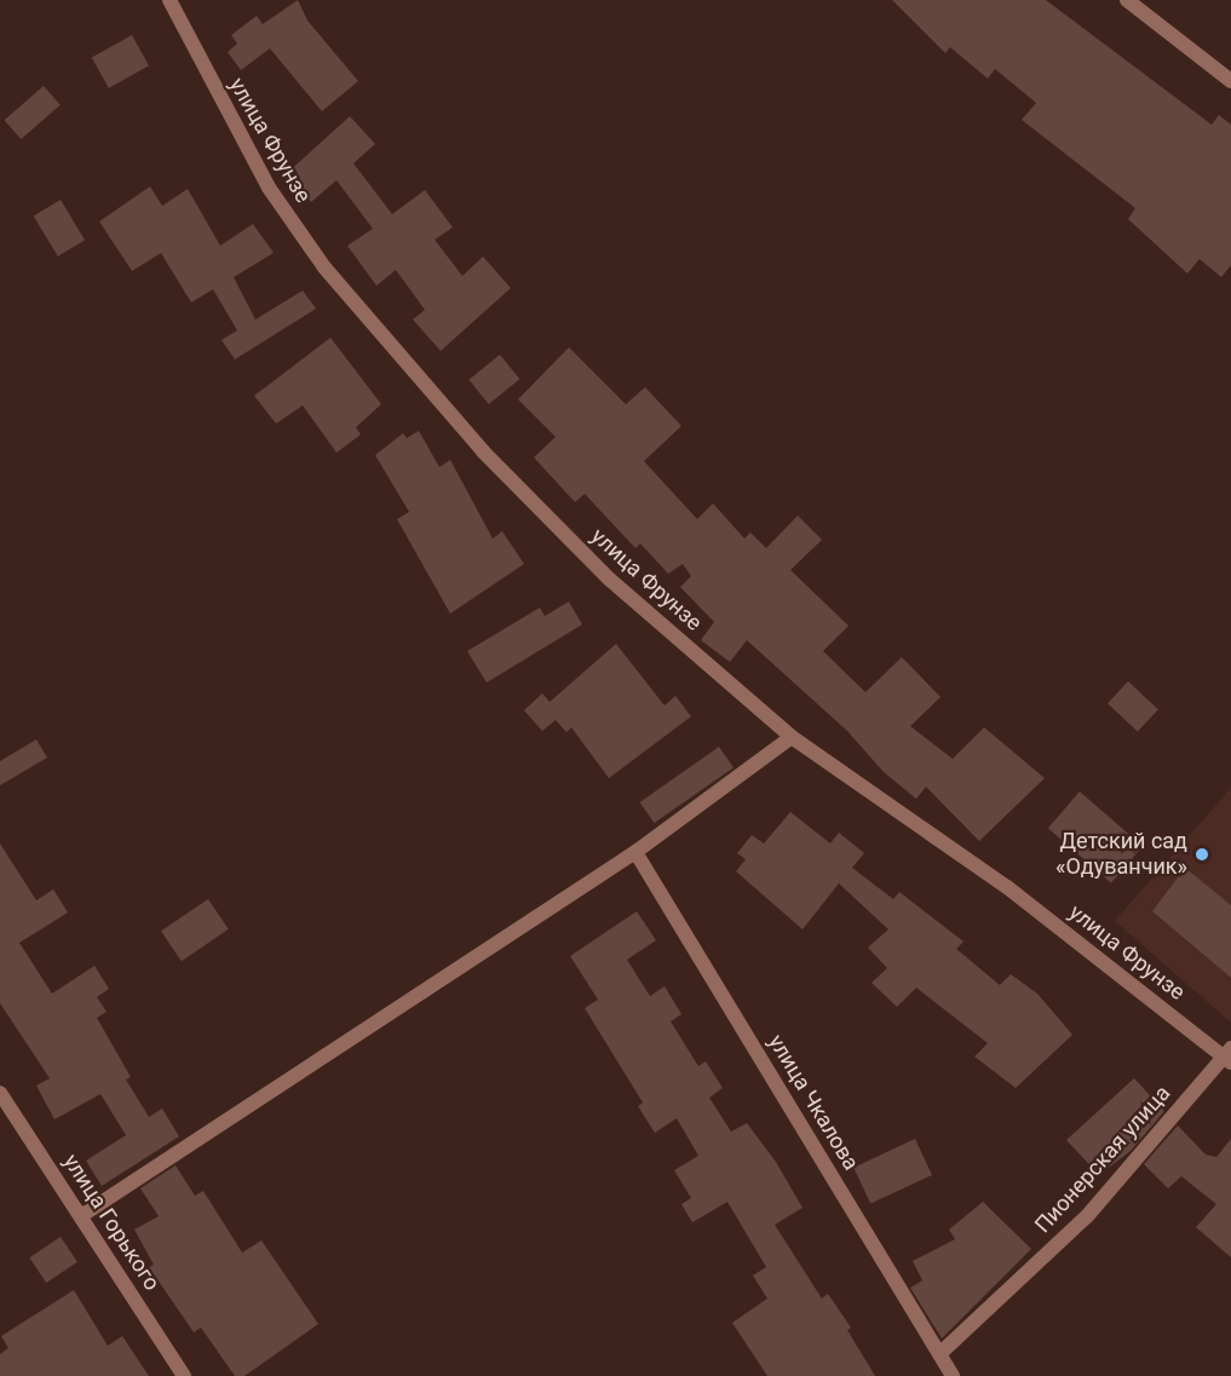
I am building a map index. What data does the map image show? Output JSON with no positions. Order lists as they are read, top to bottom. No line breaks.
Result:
{"streets":{"street":["улица Фрунзе","улица Чкалова","Пионерская улица","улица Горького"]},"crossings":[["улица Фрунзе","Пионерская улица"],["улица Чкалова","Пионерская улица"]],"places":["Детский сад «Одуванчик»"]}
